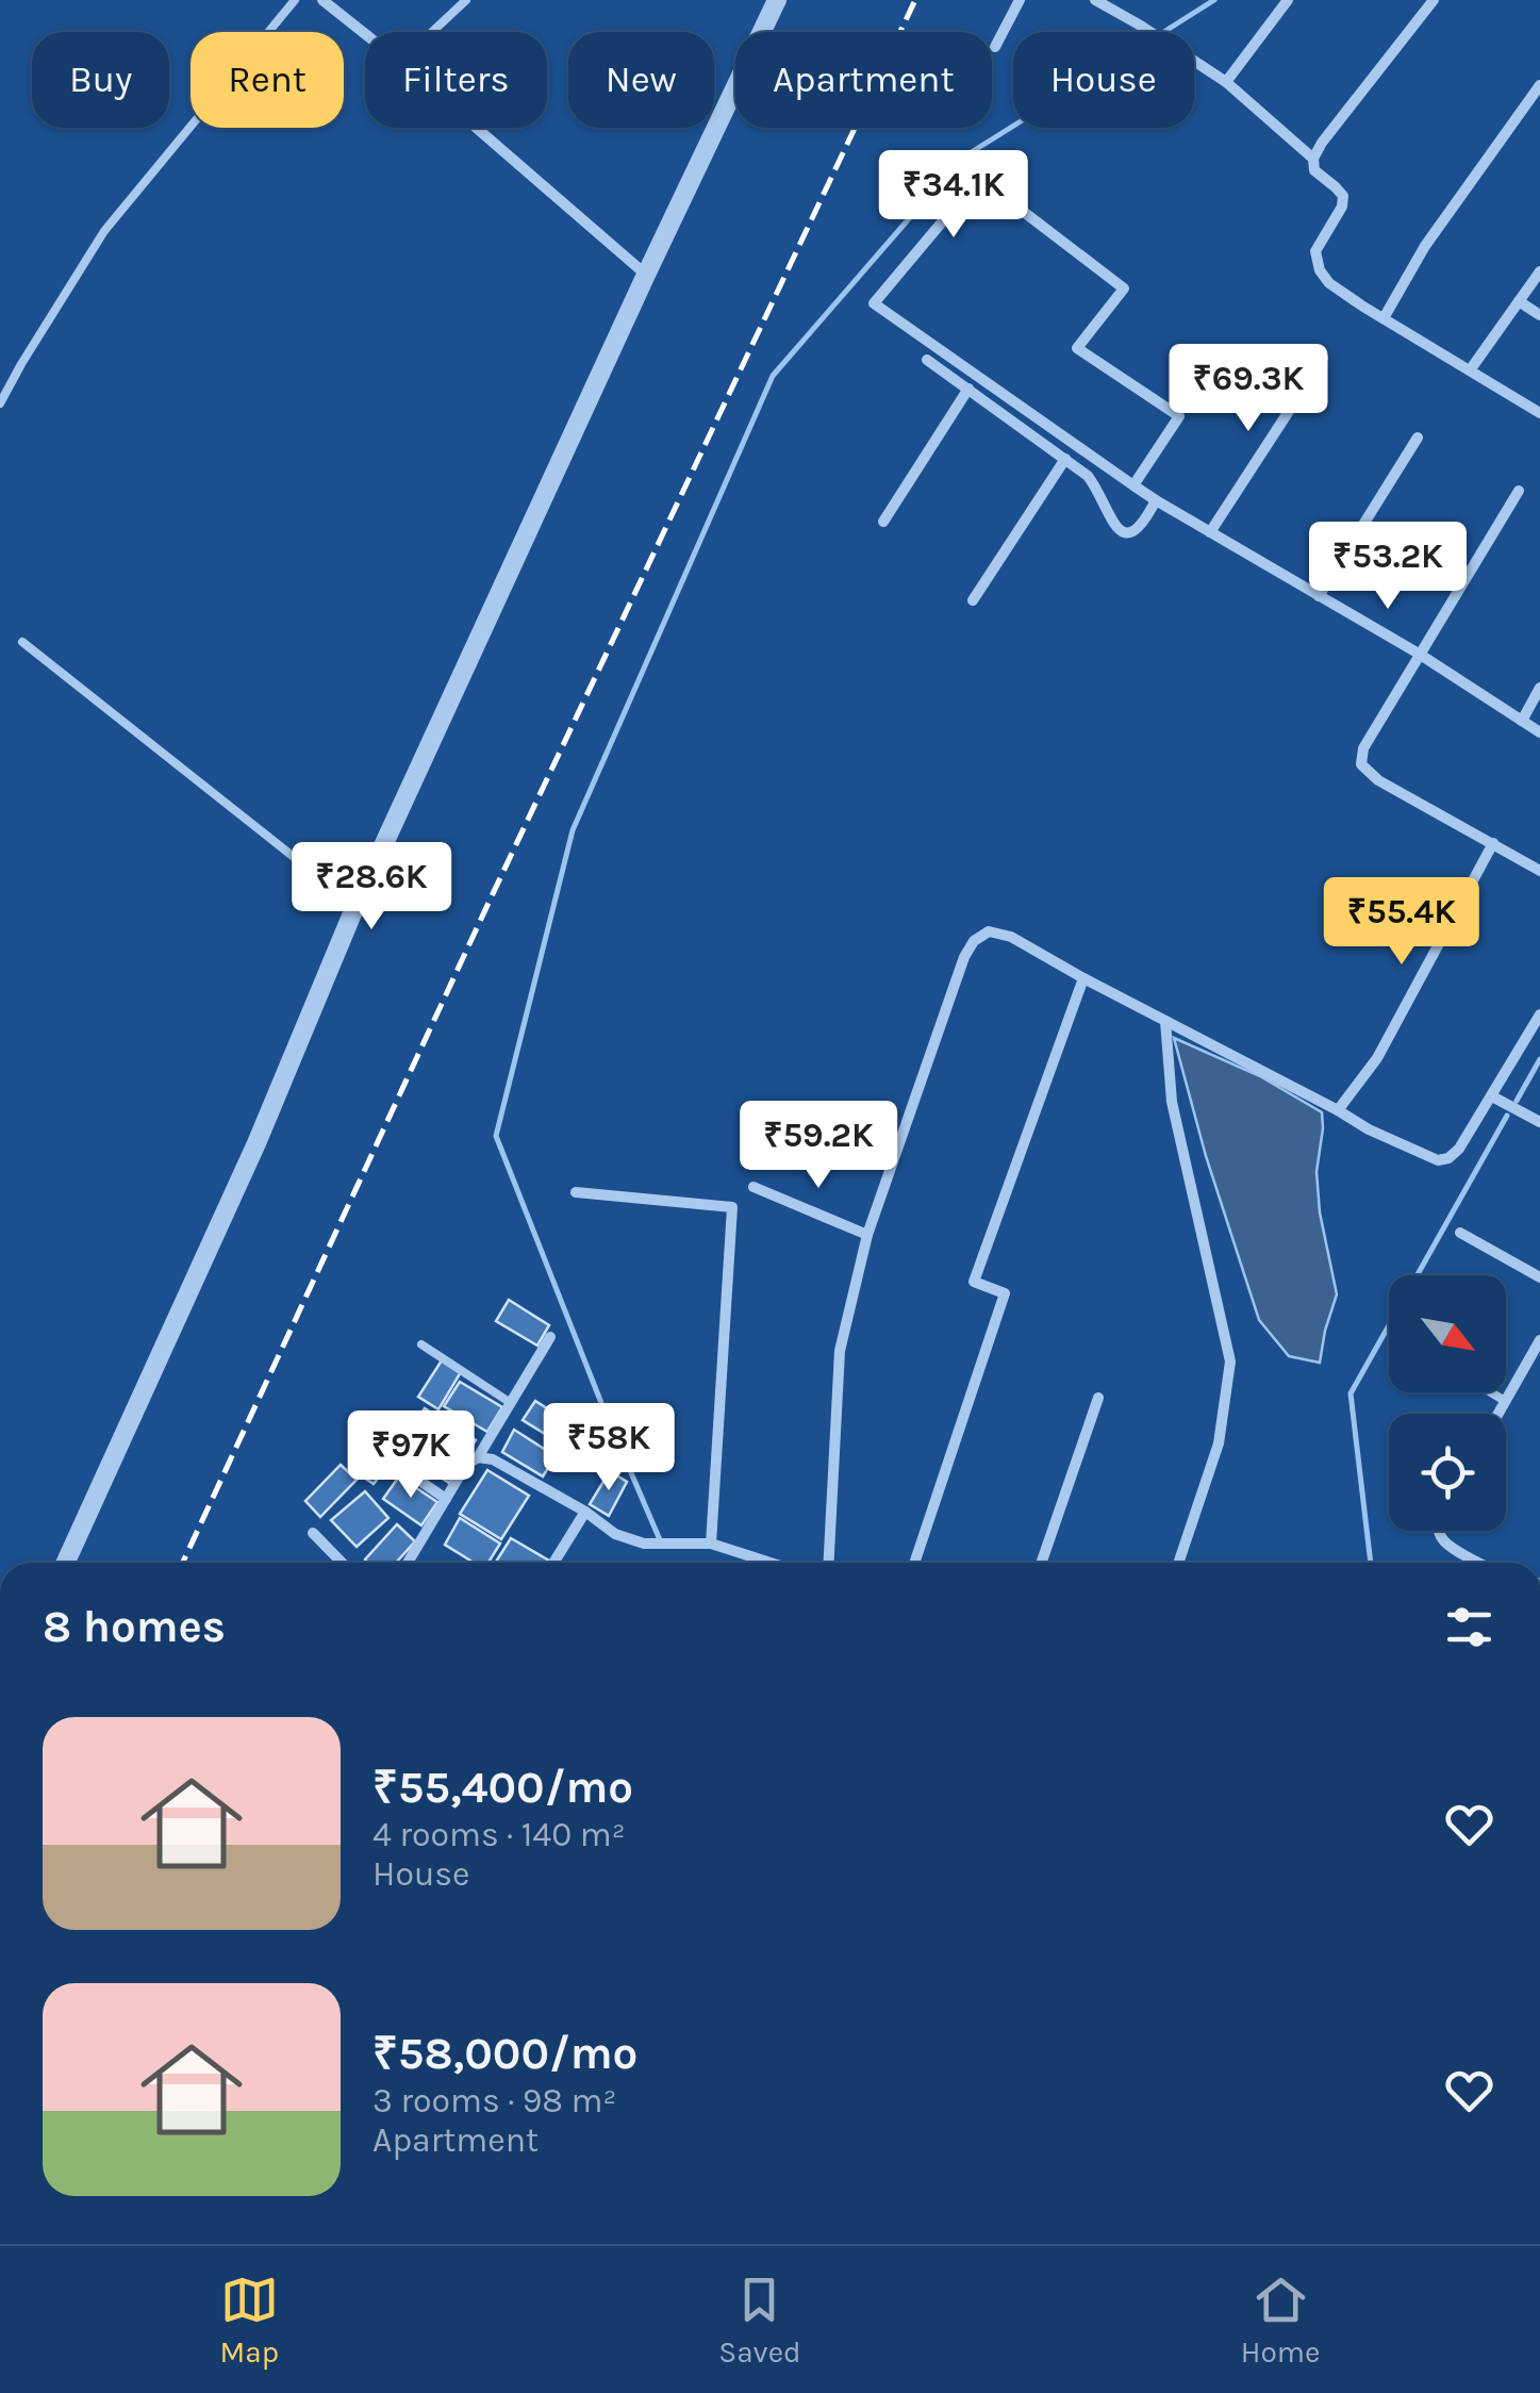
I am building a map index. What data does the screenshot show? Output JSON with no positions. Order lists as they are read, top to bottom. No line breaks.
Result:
{"north":"bottom right","page":{"chip":["Buy","Rent","Filters","New","Apartment","House"],"price":["₹34.1K","₹69.3K","₹53.2K","₹28.6K","₹55.4K","₹59.2K","₹58K","₹97K"],"heading":"8 homes","list":[{"name":"₹55,400/mo","note":"4 rooms · 140 m² · House"},{"name":"₹58,000/mo","note":"3 rooms · 98 m² · Apartment"}],"tabs":["Map","Saved","Home"]}}
